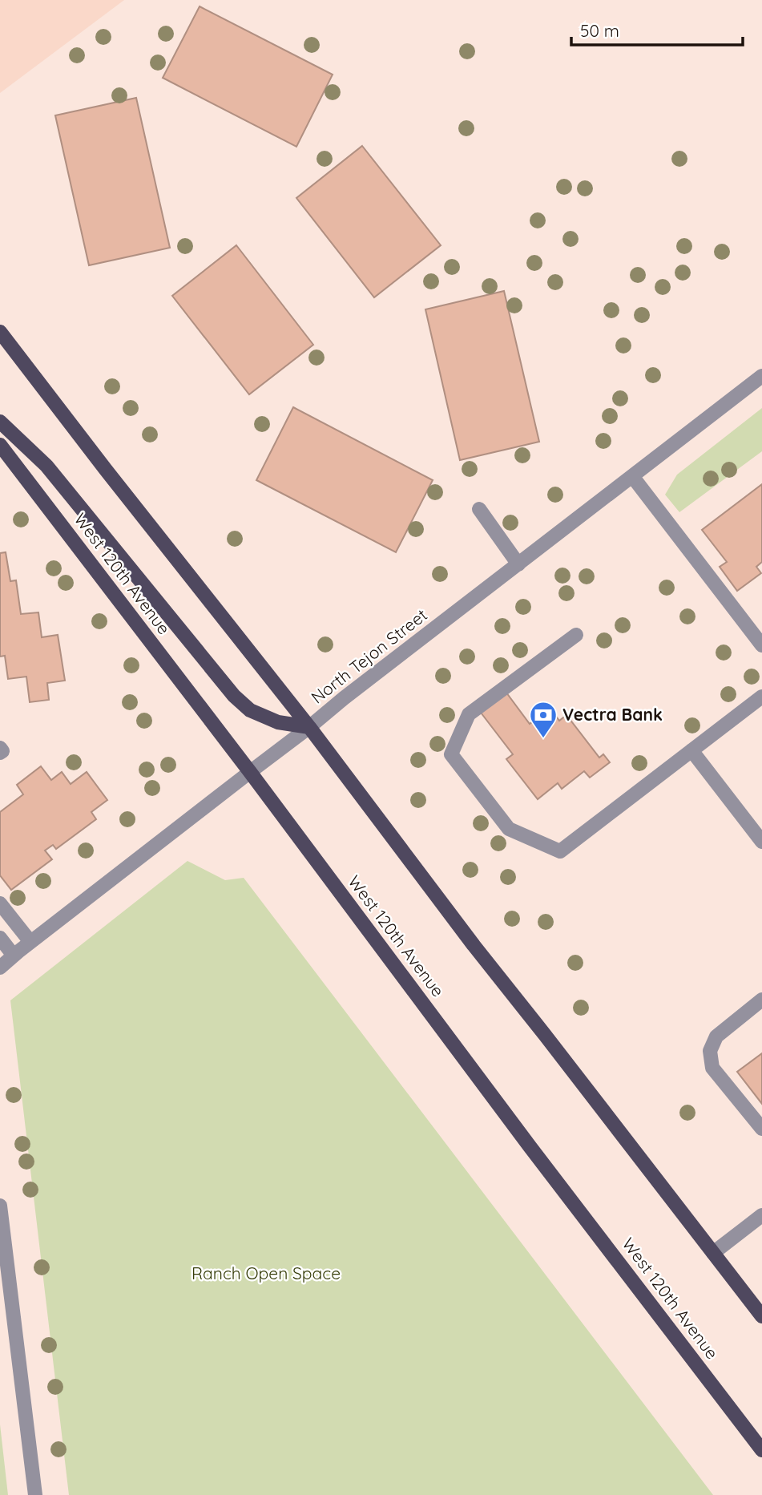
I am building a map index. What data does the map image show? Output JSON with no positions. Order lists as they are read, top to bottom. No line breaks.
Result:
{"streets":{"main road":["West 120th Avenue"],"street":["North Tejon Street"]},"crossings":[["West 120th Avenue","North Tejon Street"]],"parks":["Ranch Open Space"],"places":{"bank":["Vectra Bank"]},"scale_bar":"50 m"}
